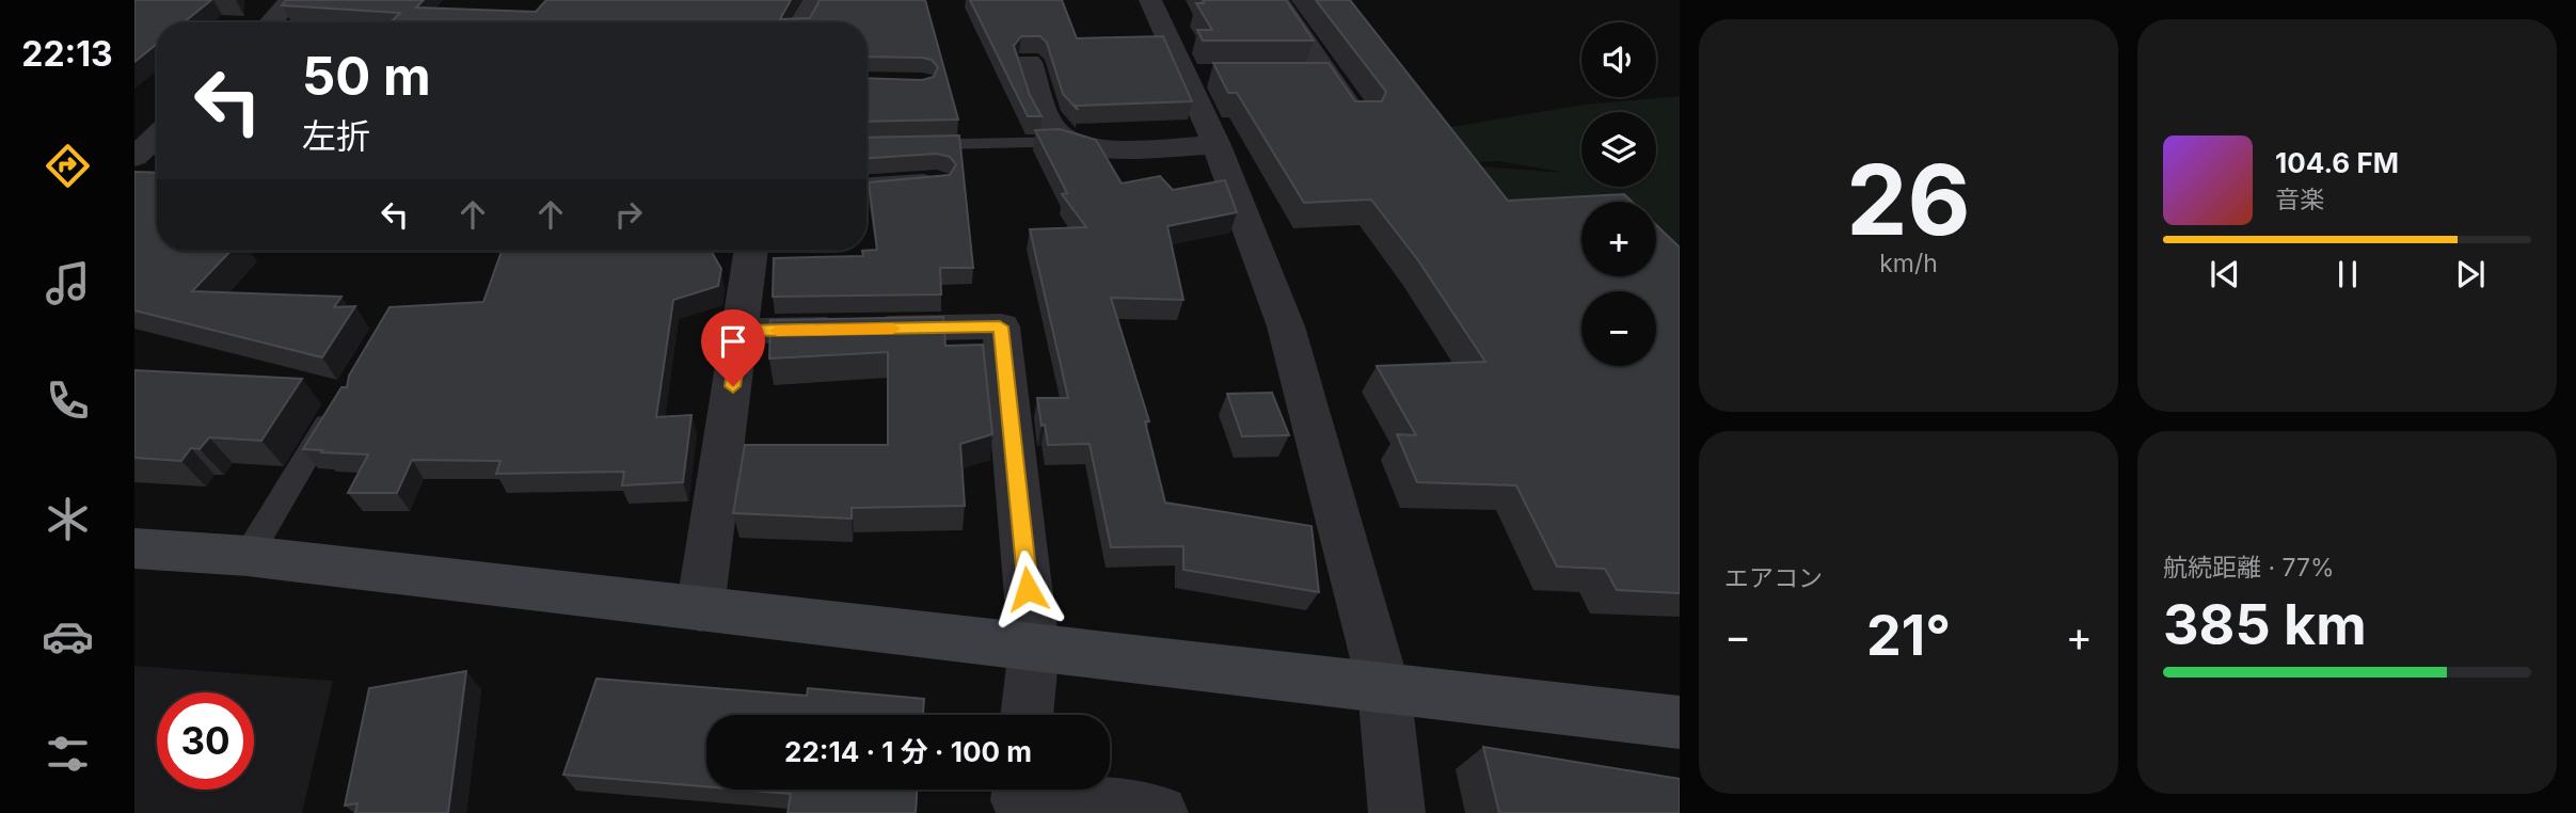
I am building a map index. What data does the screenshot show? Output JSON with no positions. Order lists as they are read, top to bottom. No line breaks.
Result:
{"page":{"tabs":"22:13","tile":[["26","km/h"],"エアコン",["航続距離 · 77%","385 km"]],"map_buttons":["+","−"],"turn":["50 m","左折"],"song":["104.6 FM","音楽"],"heat":["−","21°","+"],"limit":"30","trip":"22:14 · 1 分 · 100 m"}}
